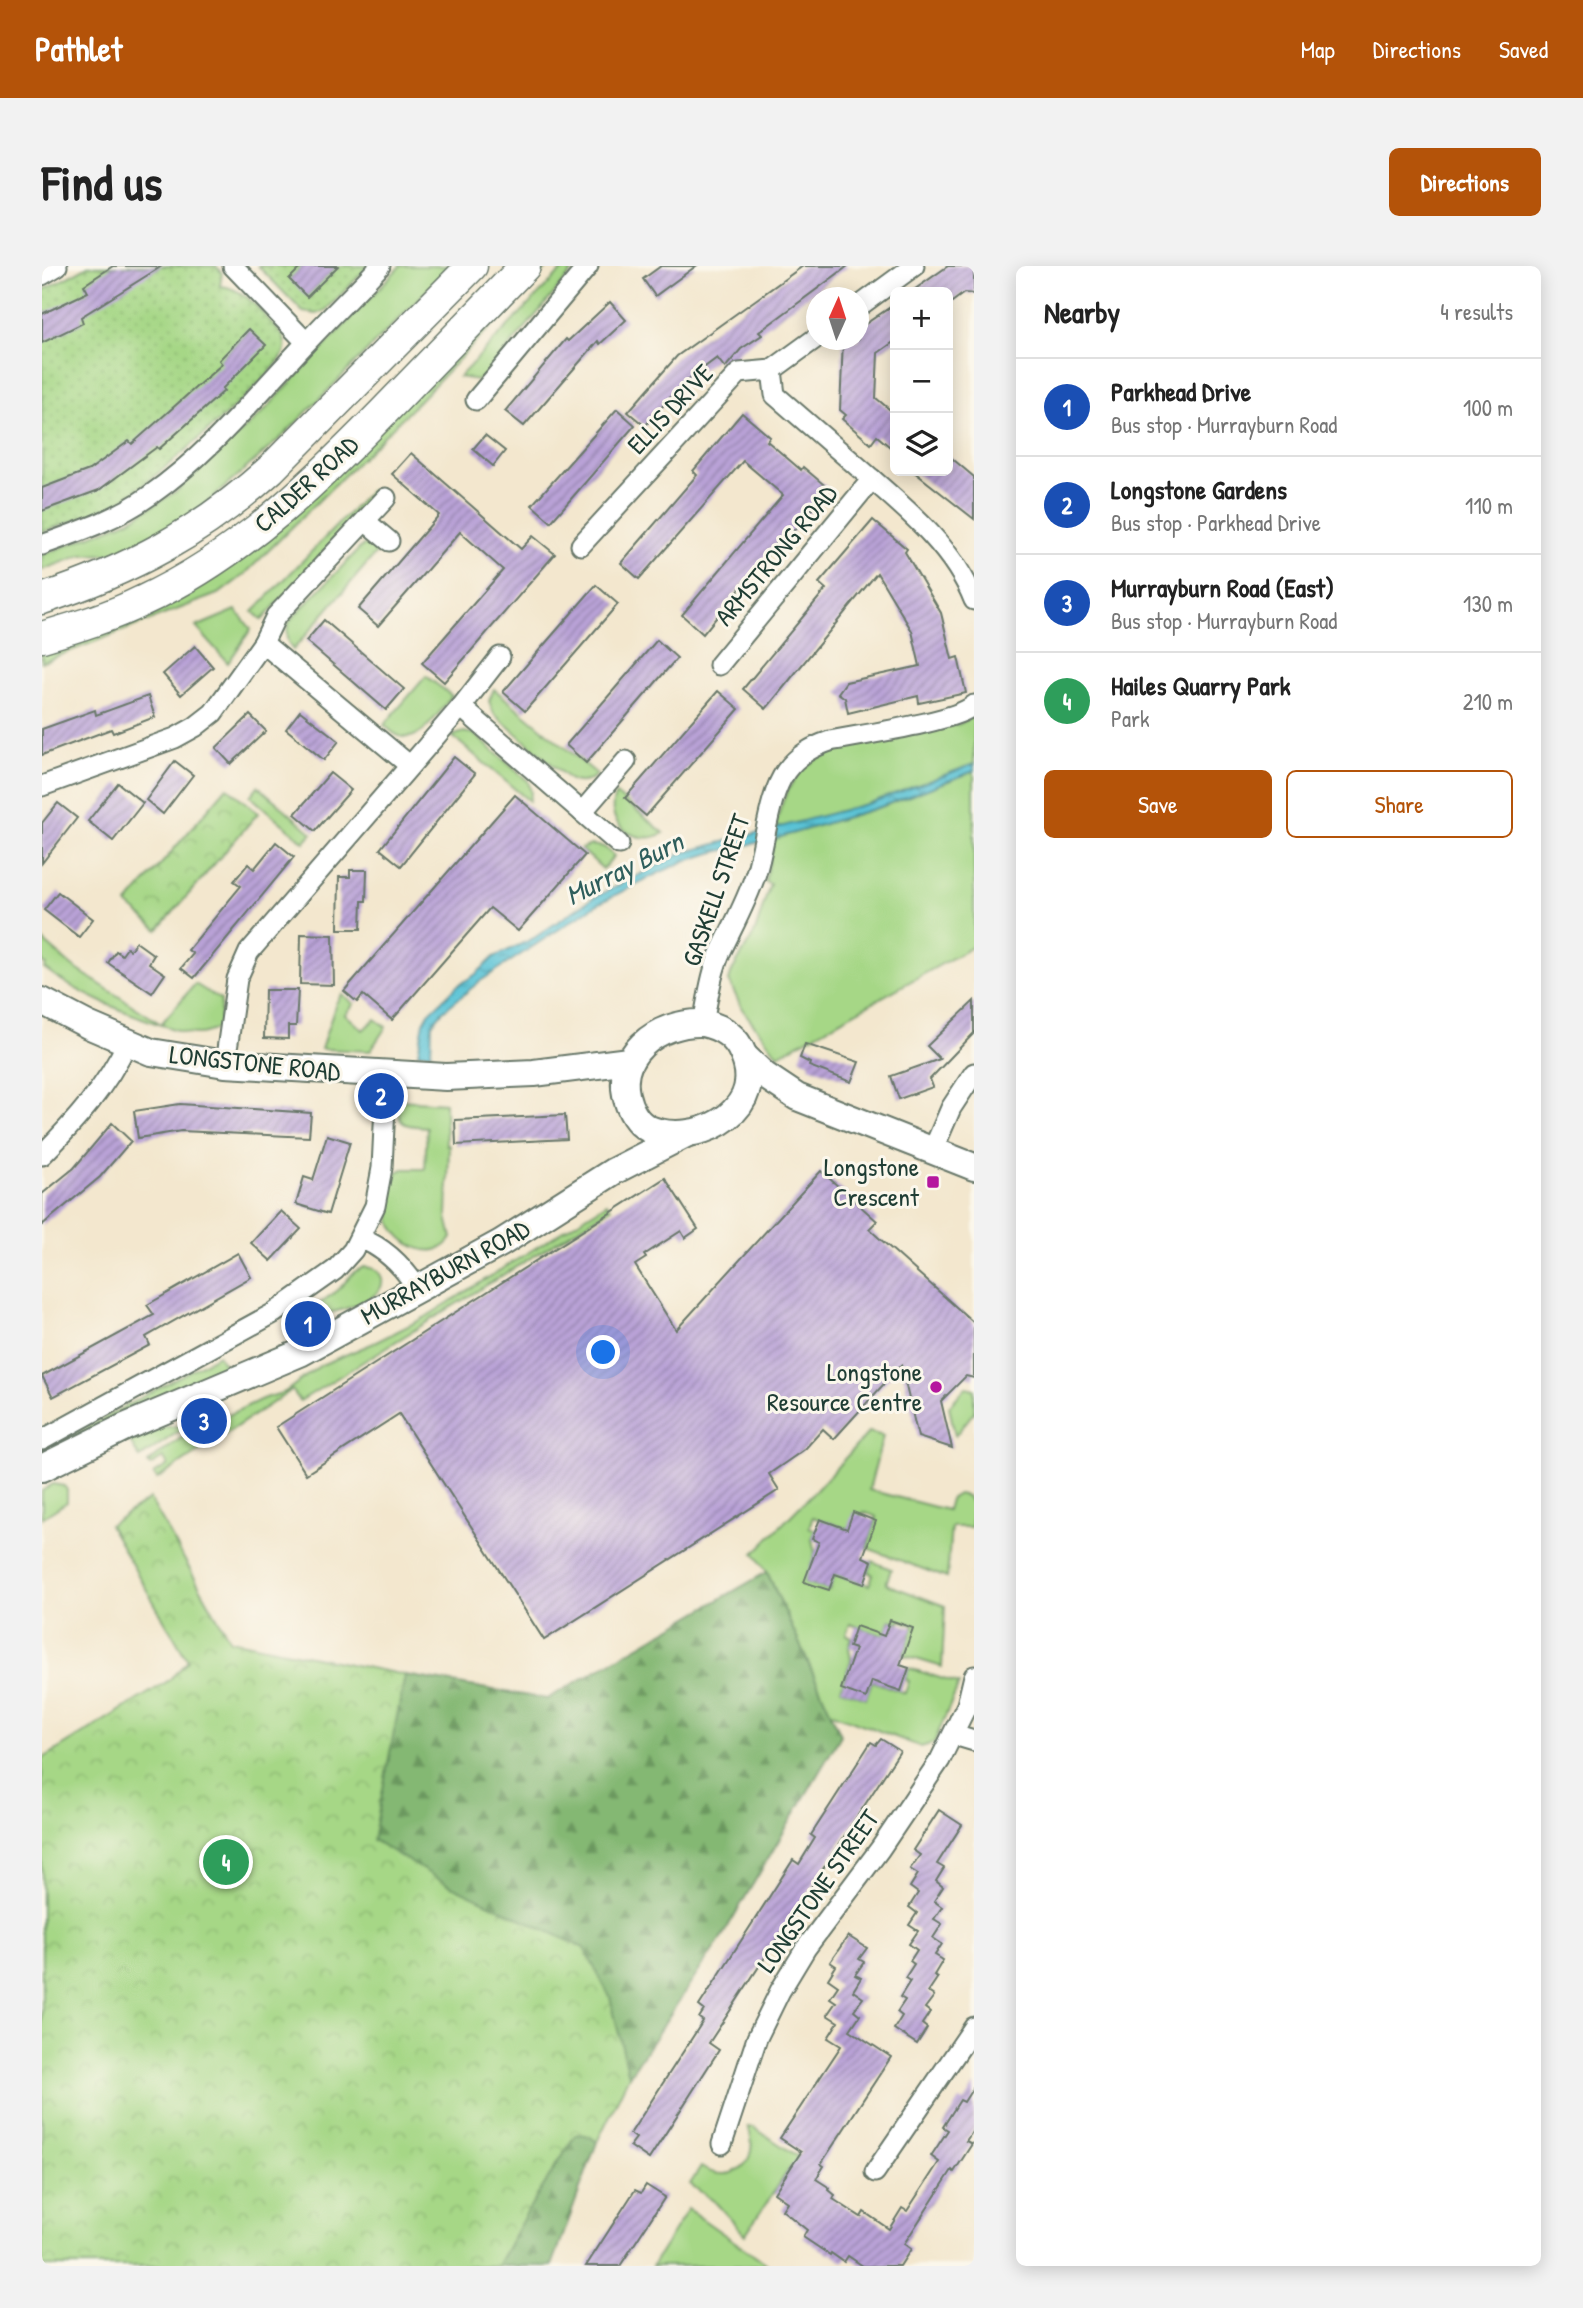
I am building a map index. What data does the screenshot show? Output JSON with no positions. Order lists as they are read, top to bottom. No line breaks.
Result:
{"streets":{"main road":["CALDER ROAD"],"street":["ELLIS DRIVE","ARMSTRONG ROAD","GASKELL STREET","LONGSTONE ROAD","MURRAYBURN ROAD","LONGSTONE STREET"]},"crossings":[["GASKELL STREET","LONGSTONE ROAD"],["GASKELL STREET","MURRAYBURN ROAD"],["LONGSTONE ROAD","MURRAYBURN ROAD"]],"water":["Murray Burn"],"places":{"transit":["Longstone Crescent"],"other":["Longstone Resource Centre"]},"north":"top","page":{"header":"Pathlet","nav":["Map","Directions","Saved"],"buttons":["Directions",["Save","Share"]],"title":"Find us","heading":["Nearby","4 results"],"map_buttons":["+","−"],"list":[{"mark":"1","name":"Parkhead Drive","note":"Bus stop · Murrayburn Road","value":"100 m"},{"mark":"2","name":"Longstone Gardens","note":"Bus stop · Parkhead Drive","value":"110 m"},{"mark":"3","name":"Murrayburn Road (East)","note":"Bus stop · Murrayburn Road","value":"130 m"},{"mark":"4","name":"Hailes Quarry Park","note":"Park","value":"210 m"}],"pins":["2","1","3","4"]}}
